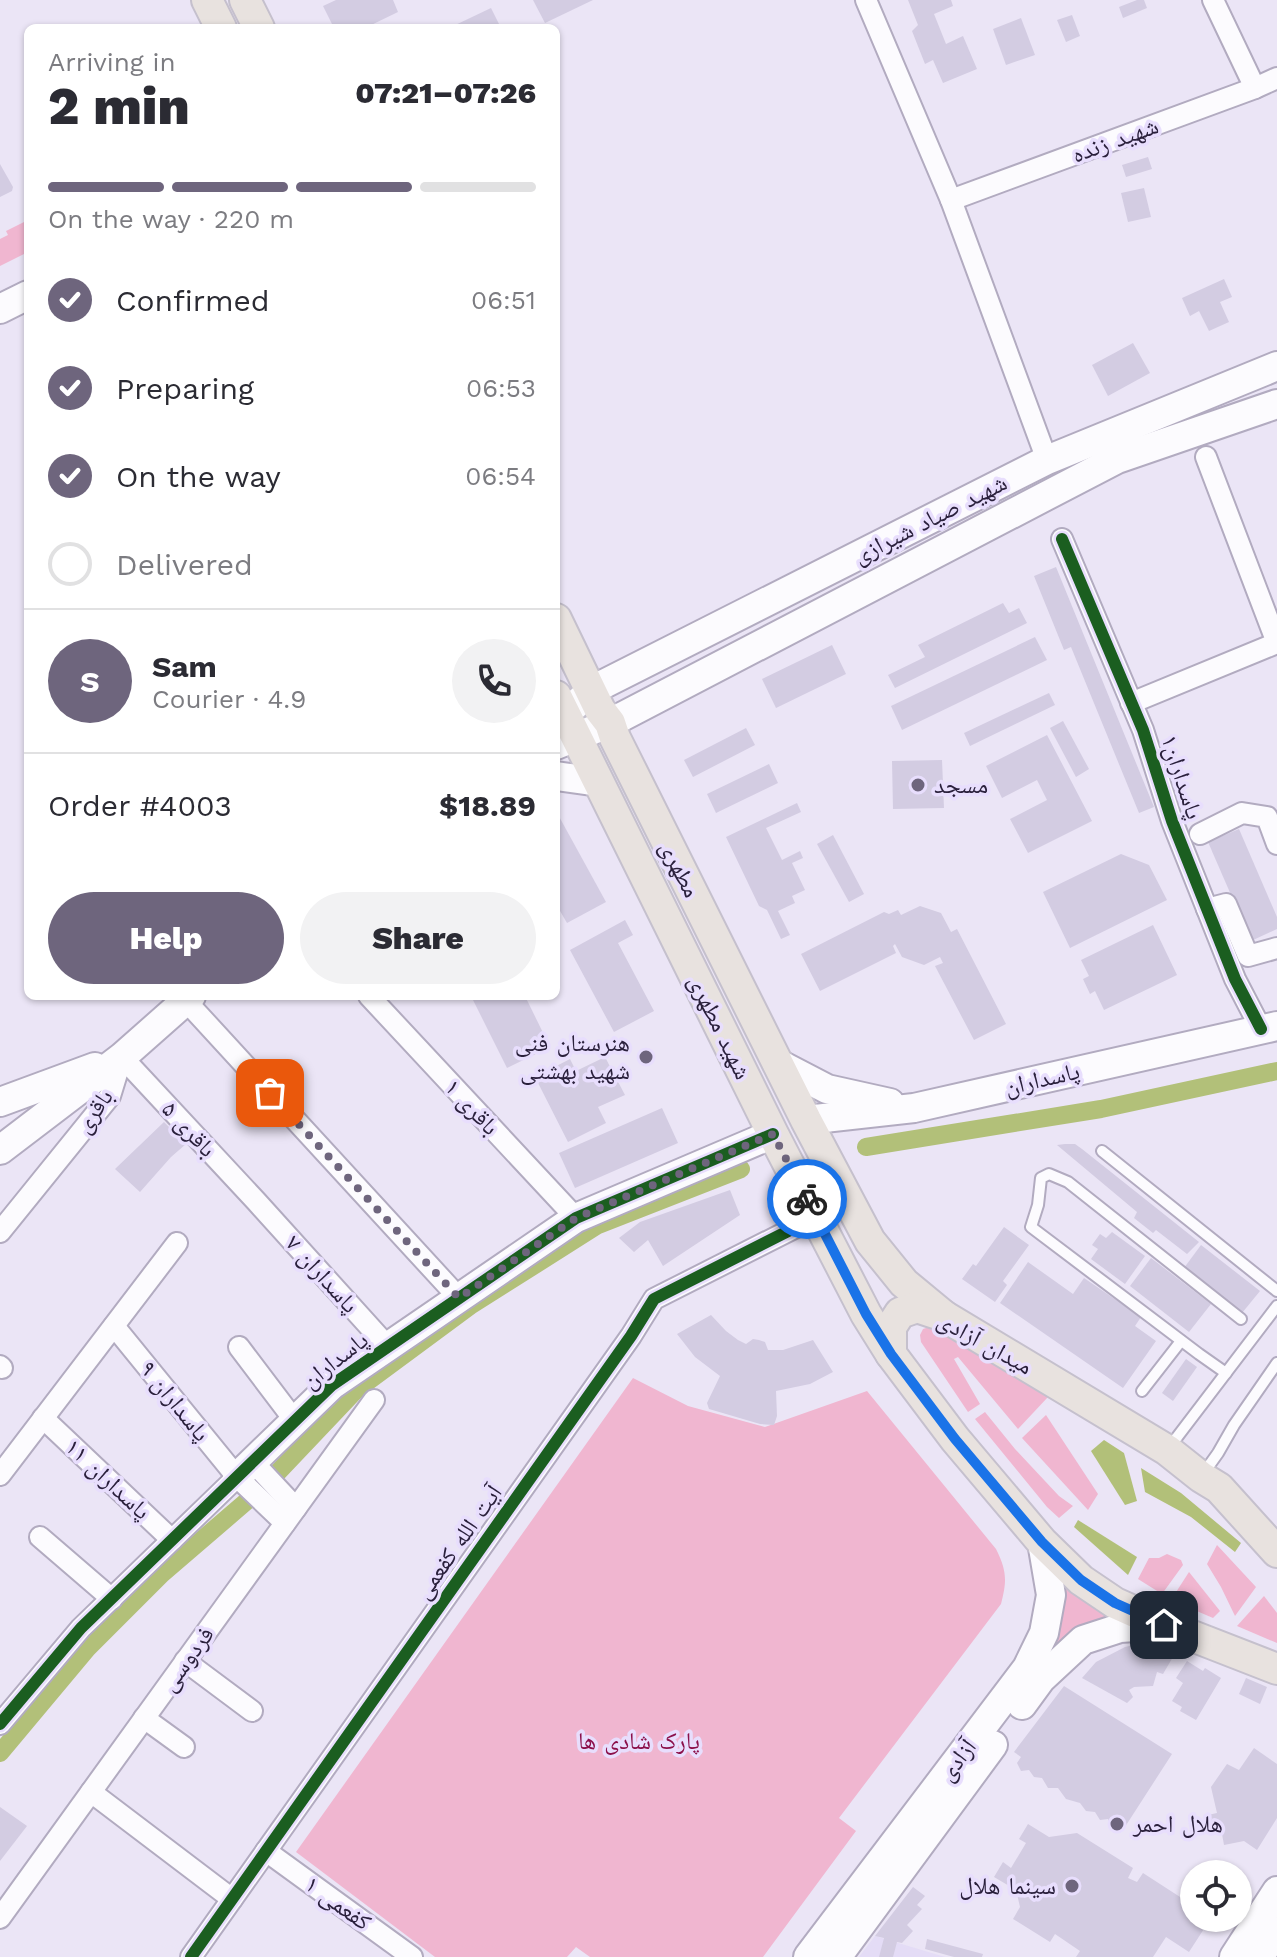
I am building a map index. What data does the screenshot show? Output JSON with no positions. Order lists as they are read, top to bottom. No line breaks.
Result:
{"streets":{"main road":["شهید صیاد شیرازی","مطهری","شهید مطهری","پاسداران","میدان آزادی","آزادی"],"street":["شهید زنده","پاسداران۱","باقری ۱","باقری","باقری ۵","پاسداران ۷","پاسداران ۹","پاسداران ۱۱","آیت الله کفعمی","فردوسی","کفعمی ۱"]},"crossings":[["شهید صیاد شیرازی","مطهری"],["شهید صیاد شیرازی","شهید مطهری"],["پاسداران۱","پاسداران"],["مطهری","پاسداران"],["شهید مطهری","پاسداران"],["شهید مطهری","میدان آزادی"],["شهید مطهری","آیت الله کفعمی"],["پاسداران","باقری ۱"],["پاسداران","پاسداران ۷"],["پاسداران","پاسداران ۹"],["پاسداران","پاسداران ۱۱"],["باقری","باقری ۵"],["باقری ۵","پاسداران ۷"],["پاسداران ۹","فردوسی"],["آیت الله کفعمی","کفعمی ۱"]],"parks":["پارک شادی ها"],"places":["مسجد","هنرستان فنی شهید بهشتی","هلال احمر","سینما هلال"],"page":{"heading":["2 min","Arriving in","07:21–07:26"],"panel":["Sam","Courier · 4.9","Order #4003","$18.89"],"bar":"On the way · 220 m","list":[["Confirmed","06:51"],["Preparing","06:53"],["On the way","06:54"],"Delivered"],"round":"S","buttons":["Help","Share"]}}
